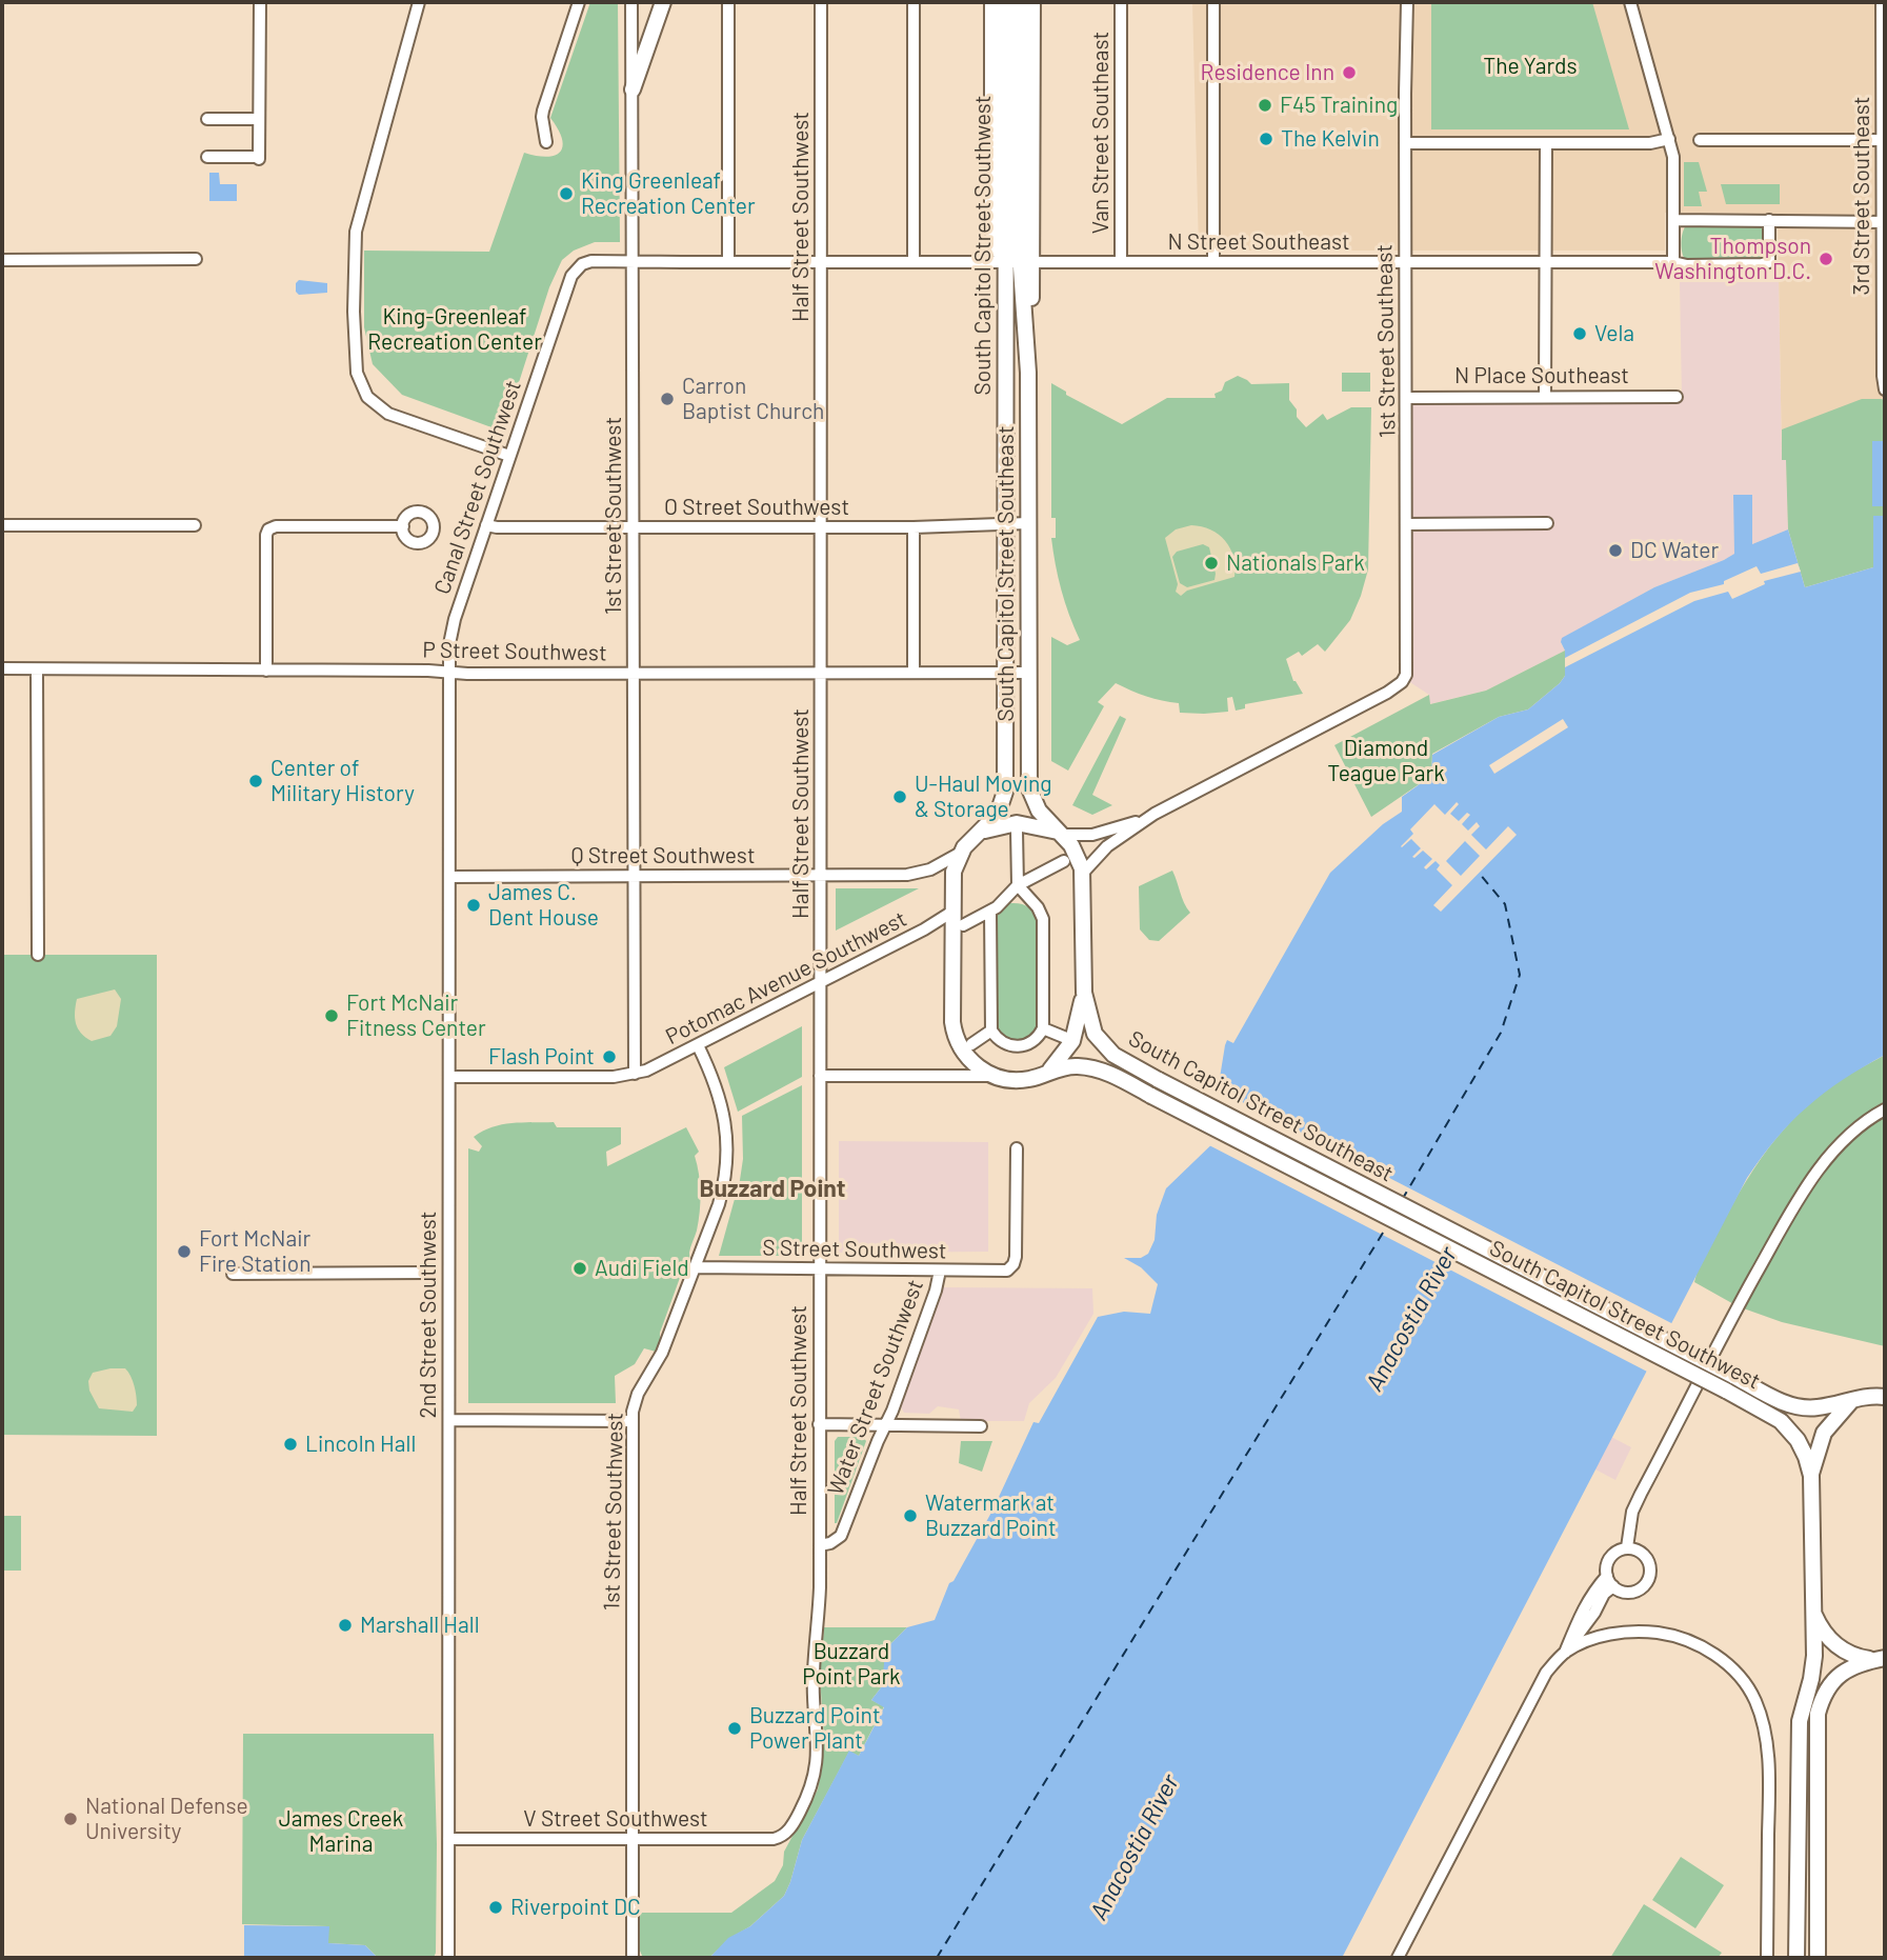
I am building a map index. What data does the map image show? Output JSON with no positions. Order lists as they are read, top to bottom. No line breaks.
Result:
{"streets":{"main road":["South Capitol Street Southwest","South Capitol Street Southeast"],"street":["Van Street Southeast","3rd Street Southeast","Half Street Southwest","N Street Southeast","1st Street Southeast","N Place Southeast","Canal Street Southwest","O Street Southwest","1st Street Southwest","P Street Southwest","Q Street Southwest","Potomac Avenue Southwest","S Street Southwest","2nd Street Southwest","Water Street Southwest","V Street Southwest"]},"crossings":[["Van Street Southeast","N Street Southeast"],["Half Street Southwest","N Street Southeast"],["Half Street Southwest","O Street Southwest"],["Half Street Southwest","P Street Southwest"],["Half Street Southwest","Q Street Southwest"],["Half Street Southwest","Potomac Avenue Southwest"],["Half Street Southwest","S Street Southwest"],["Half Street Southwest","Water Street Southwest"],["Half Street Southwest","V Street Southwest"],["N Street Southeast","South Capitol Street Southwest"],["N Street Southeast","1st Street Southeast"],["N Street Southeast","Canal Street Southwest"],["N Street Southeast","1st Street Southwest"],["N Street Southeast","South Capitol Street Southeast"],["South Capitol Street Southwest","O Street Southwest"],["South Capitol Street Southwest","South Capitol Street Southeast"],["South Capitol Street Southwest","P Street Southwest"],["South Capitol Street Southwest","Q Street Southwest"],["South Capitol Street Southwest","Potomac Avenue Southwest"],["1st Street Southeast","N Place Southeast"],["Canal Street Southwest","O Street Southwest"],["Canal Street Southwest","P Street Southwest"],["Canal Street Southwest","2nd Street Southwest"],["O Street Southwest","1st Street Southwest"],["O Street Southwest","South Capitol Street Southeast"],["1st Street Southwest","P Street Southwest"],["1st Street Southwest","Q Street Southwest"],["1st Street Southwest","Potomac Avenue Southwest"],["1st Street Southwest","S Street Southwest"],["1st Street Southwest","V Street Southwest"],["South Capitol Street Southeast","P Street Southwest"],["P Street Southwest","2nd Street Southwest"],["Q Street Southwest","2nd Street Southwest"],["Potomac Avenue Southwest","2nd Street Southwest"],["S Street Southwest","Water Street Southwest"],["2nd Street Southwest","V Street Southwest"]],"districts":["Buzzard Point"],"water":["Anacostia River"],"parks":["The Yards","King-Greenleaf Recreation Center","Diamond Teague Park","Buzzard Point Park","James Creek Marina"],"places":["Residence Inn","F45 Training","The Kelvin","King Greenleaf Recreation Center","Thompson Washington D.C.","Vela","Carron Baptist Church","DC Water","Nationals Park","Center of Military History","U-Haul Moving & Storage","James C. Dent House","Fort McNair Fitness Center","Flash Point","Fort McNair Fire Station","Audi Field","Lincoln Hall","Watermark at Buzzard Point","Marshall Hall","Buzzard Point Power Plant","National Defense University","Riverpoint DC"]}
